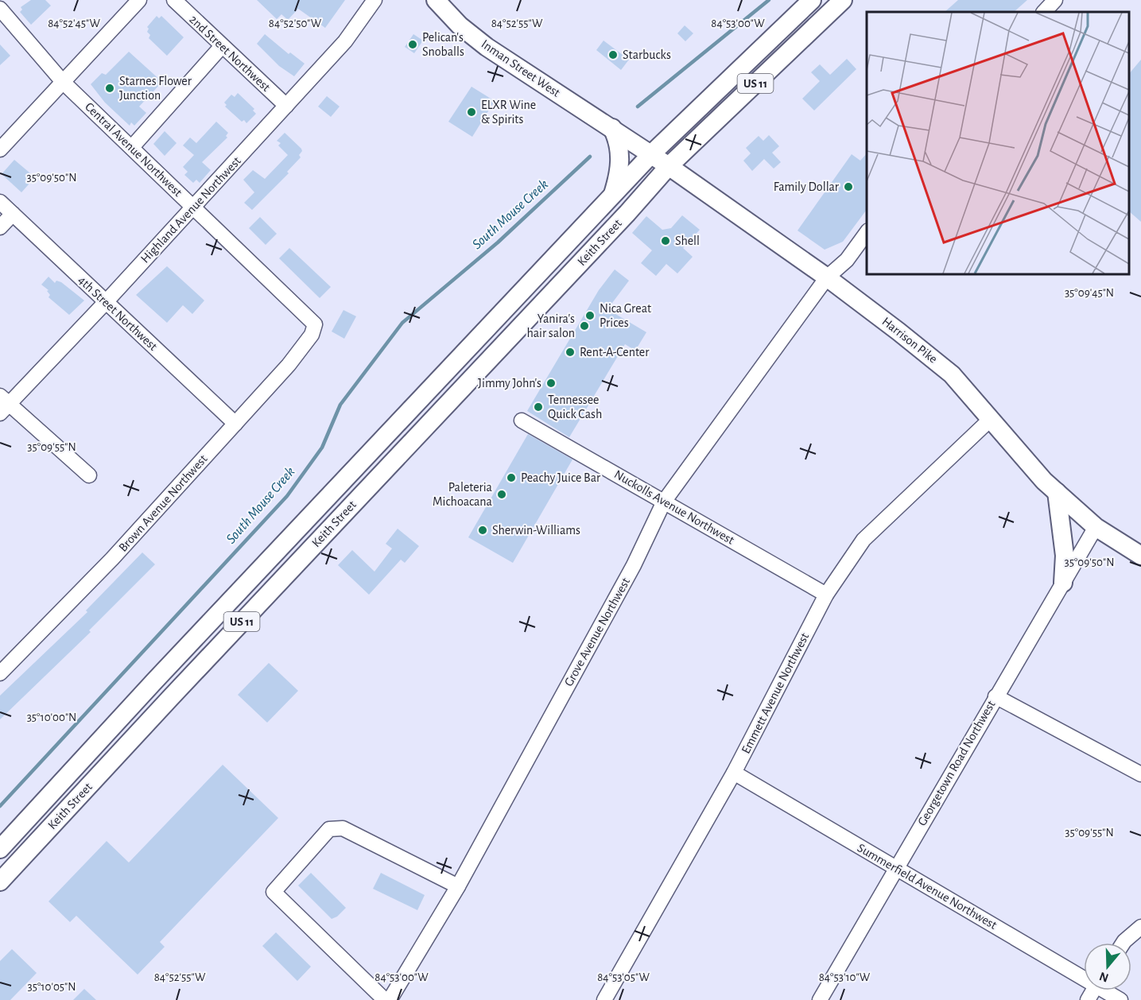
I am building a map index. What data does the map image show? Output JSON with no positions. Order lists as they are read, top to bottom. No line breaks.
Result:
{"streets":{"main road":["Inman Street West","US 11","Keith Street","Harrison Pike"],"street":["2nd Street Northwest","Central Avenue Northwest","Highland Avenue Northwest","4th Street Northwest","Brown Avenue Northwest","Nuckolls Avenue Northwest","Grove Avenue Northwest","Emmett Avenue Northwest","Georgetown Road Northwest","Summerfield Avenue Northwest"]},"crossings":[["2nd Street Northwest","Highland Avenue Northwest"],["Inman Street West","US 11"],["Inman Street West","Keith Street"],["Inman Street West","Harrison Pike"],["US 11","Keith Street"],["US 11","Harrison Pike"],["Central Avenue Northwest","Highland Avenue Northwest"],["Central Avenue Northwest","Brown Avenue Northwest"],["Highland Avenue Northwest","4th Street Northwest"],["Keith Street","Harrison Pike"],["4th Street Northwest","Brown Avenue Northwest"],["Harrison Pike","Grove Avenue Northwest"],["Harrison Pike","Emmett Avenue Northwest"],["Harrison Pike","Georgetown Road Northwest"],["Nuckolls Avenue Northwest","Grove Avenue Northwest"],["Nuckolls Avenue Northwest","Emmett Avenue Northwest"],["Emmett Avenue Northwest","Summerfield Avenue Northwest"],["Georgetown Road Northwest","Summerfield Avenue Northwest"]],"water":["South Mouse Creek"],"places":["Pelican's Snoballs","Starbucks","Starnes Flower Junction","ELXR Wine & Spirits","Family Dollar","Shell","Nica Great Prices","Yanira's hair salon","Rent-A-Center","Jimmy John's","Tennessee Quick Cash","Peachy Juice Bar","Paleteria Michoacana","Sherwin-Williams"],"north":"bottom","coordinates":["84°52'45\"W","84°52'50\"W","84°52'55\"W","84°53'00\"W","35°09'50\"N","35°09'45\"N","35°09'55\"N","35°10'00\"N","84°53'05\"W","84°53'10\"W","35°10'05\"N"]}
